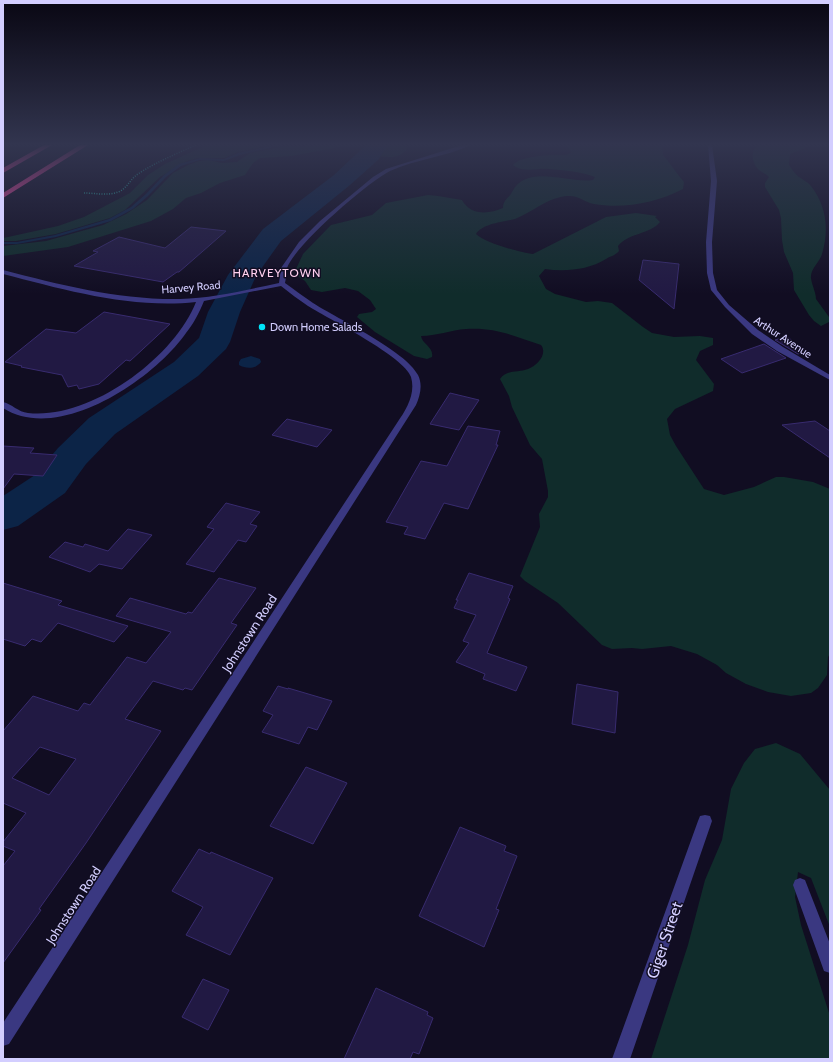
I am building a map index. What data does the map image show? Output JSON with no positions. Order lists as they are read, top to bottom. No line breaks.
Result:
{"streets":{"street":["Harvey Road","Arthur Avenue","Johnstown Road","Giger Street"]},"crossings":[["Harvey Road","Johnstown Road"]],"districts":["HARVEYTOWN"],"places":["Down Home Salads"]}
